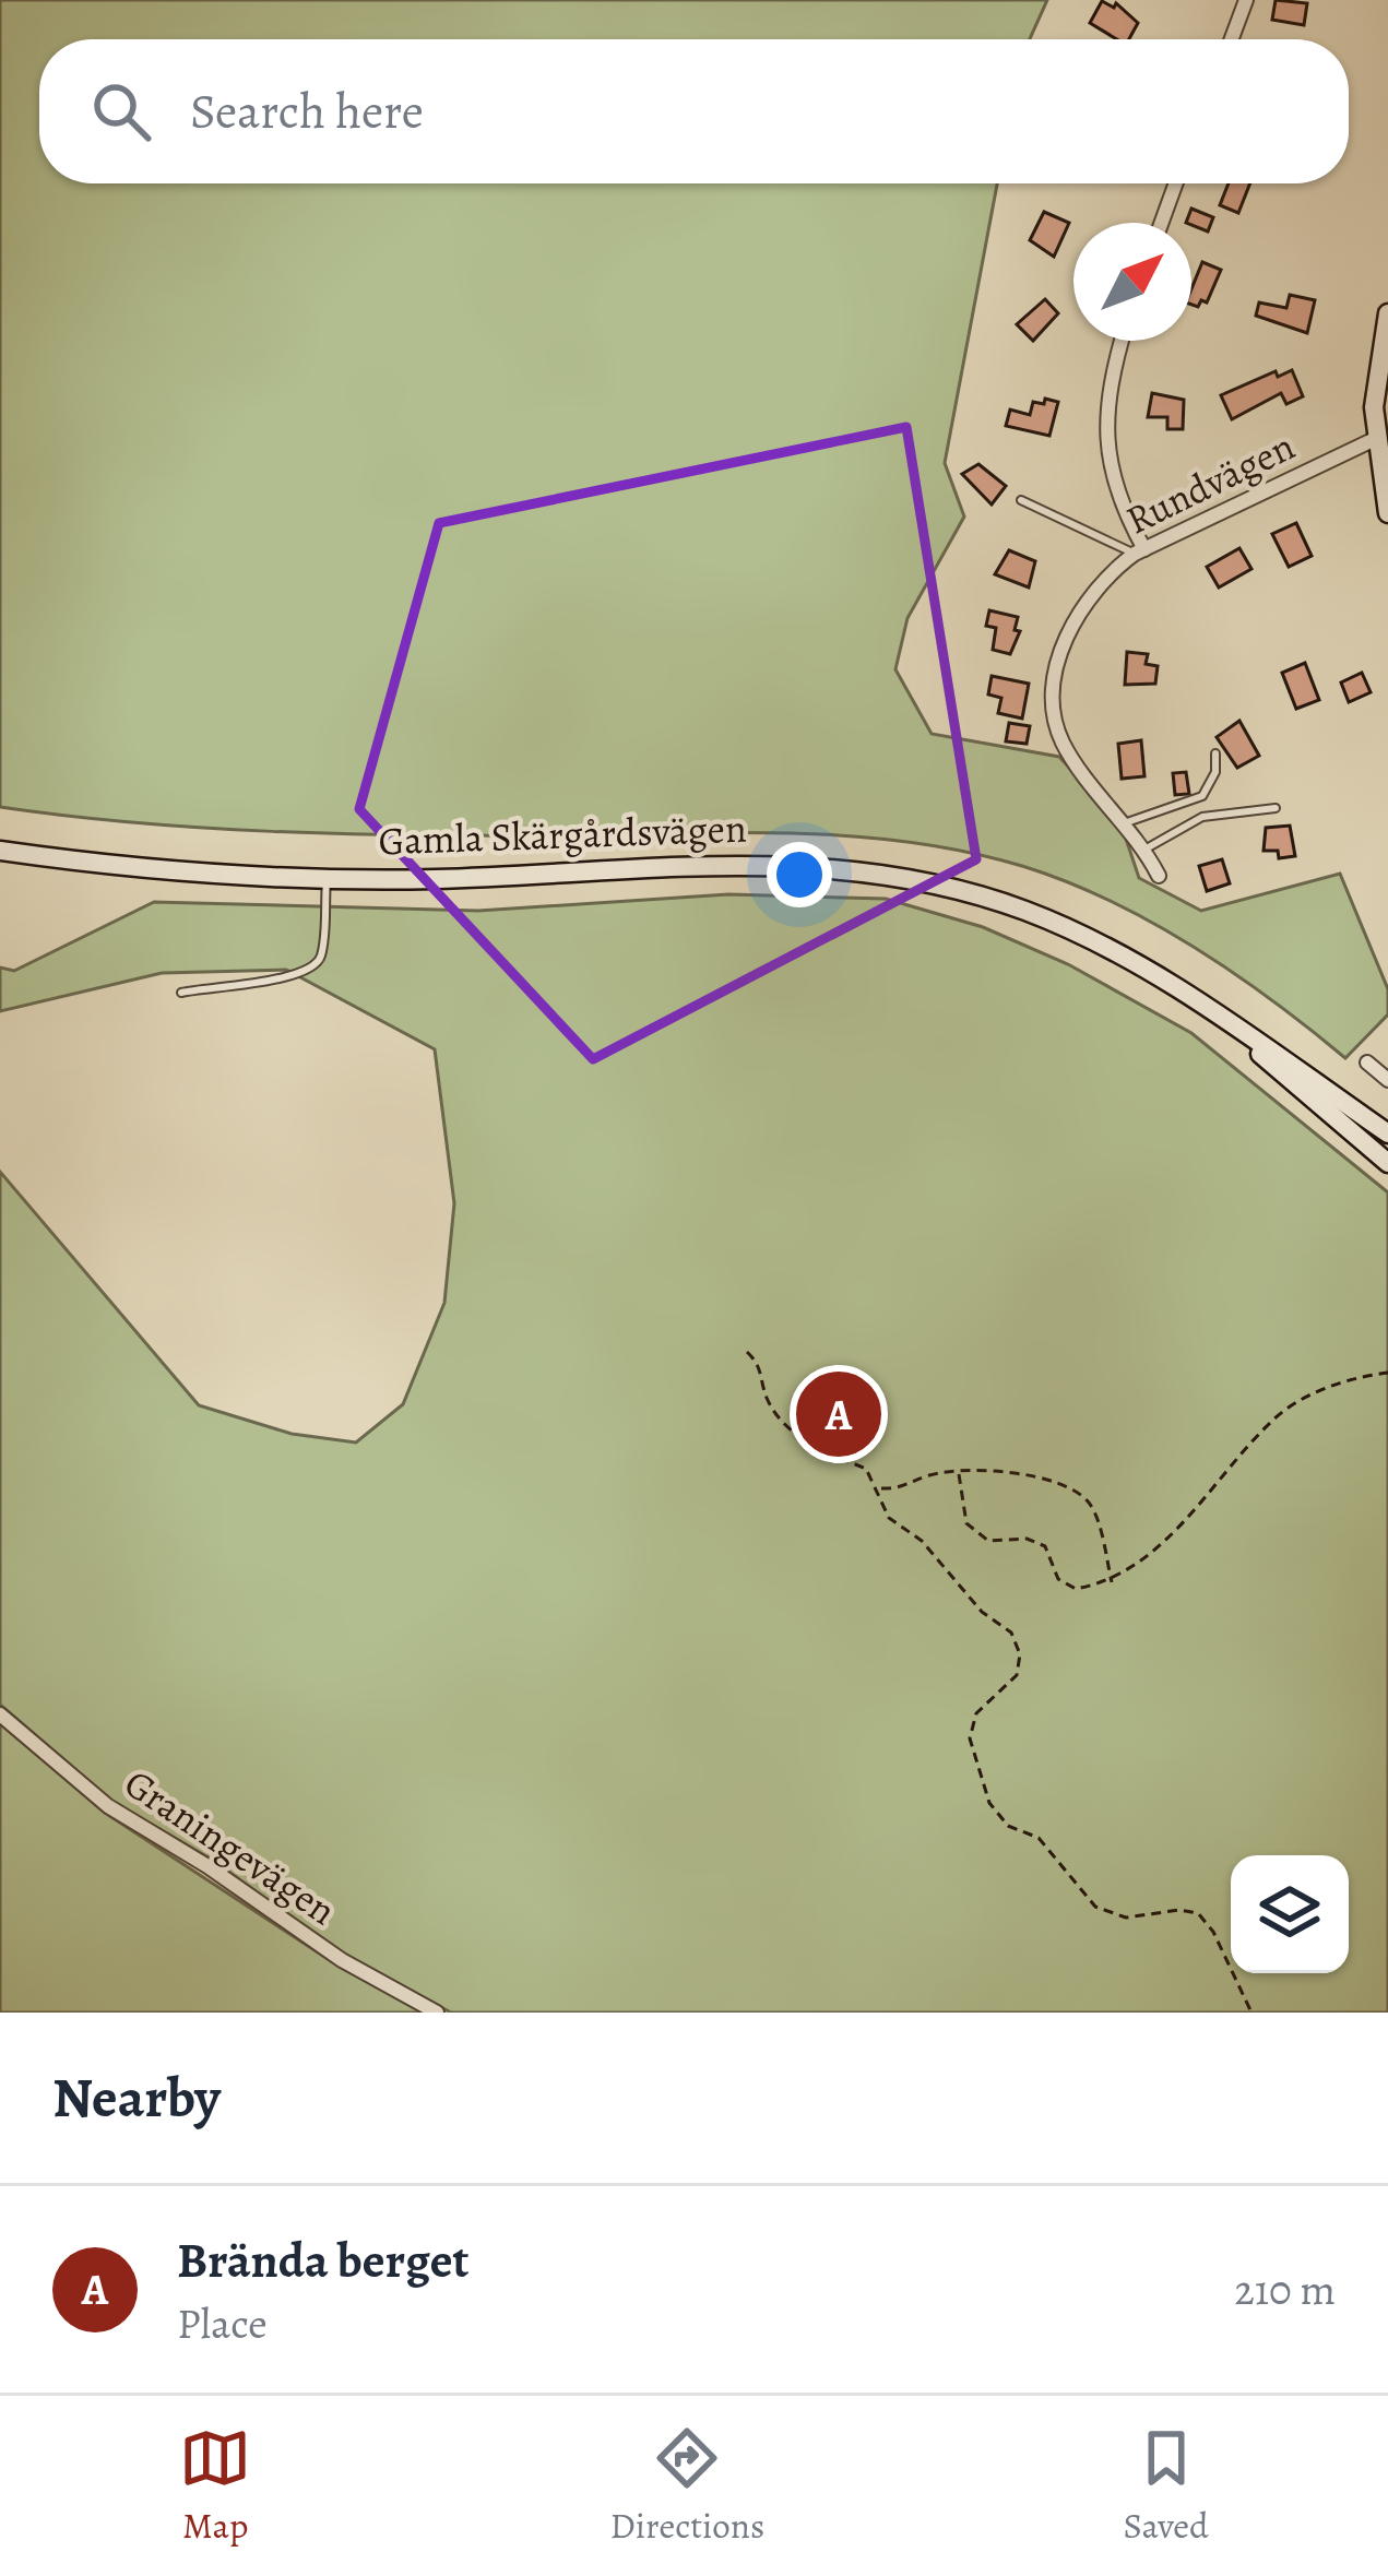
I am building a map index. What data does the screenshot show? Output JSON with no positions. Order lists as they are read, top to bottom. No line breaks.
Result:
{"streets":{"main road":["Gamla Skärgårdsvägen"],"street":["Rundvägen","Graningevägen"]},"north":"top right","page":{"search":"Search here","pins":"A","heading":"Nearby","list":[{"mark":"A","name":"Brända berget","note":"Place","value":"210 m"}],"nav":["Map","Directions","Saved"]}}
